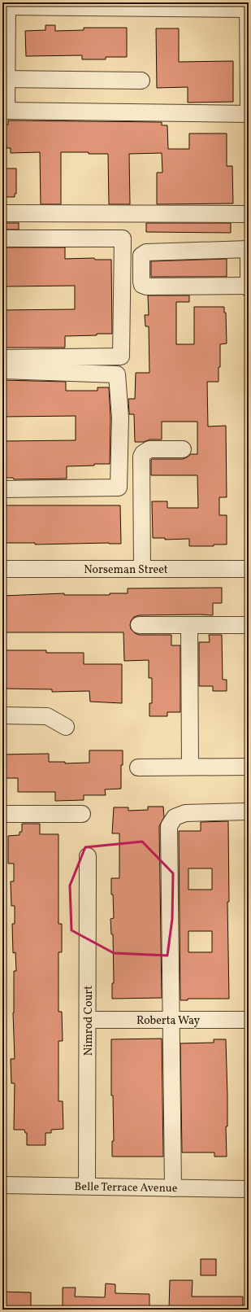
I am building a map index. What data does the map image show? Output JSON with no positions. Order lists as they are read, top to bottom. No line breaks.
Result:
{"streets":{"street":["Norseman Street","Roberta Way","Nimrod Court","Belle Terrace Avenue"]},"crossings":[["Roberta Way","Nimrod Court"],["Nimrod Court","Belle Terrace Avenue"]]}
